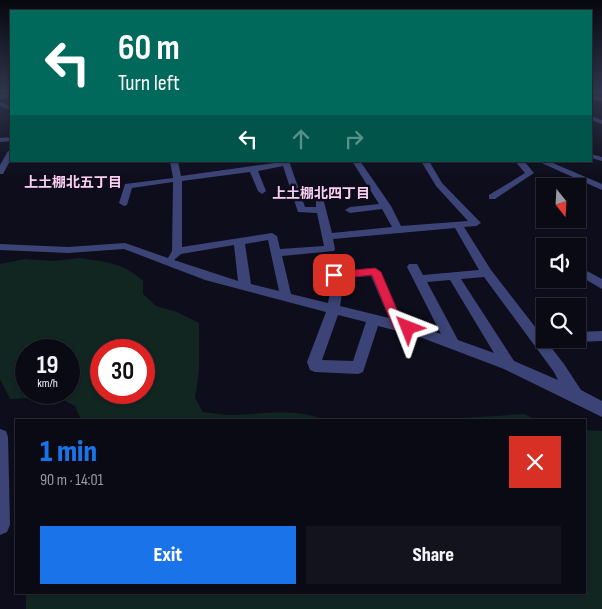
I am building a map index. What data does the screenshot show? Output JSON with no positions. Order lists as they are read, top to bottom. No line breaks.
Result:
{"districts":["上土棚北五丁目","上土棚北四丁目"],"north":"bottom","page":{"turn":["60 m","Turn left"],"speed":"19 km/h","limit":"30","heading":["1 min","90 m · 14:01"],"buttons":["Exit","Share"]}}
